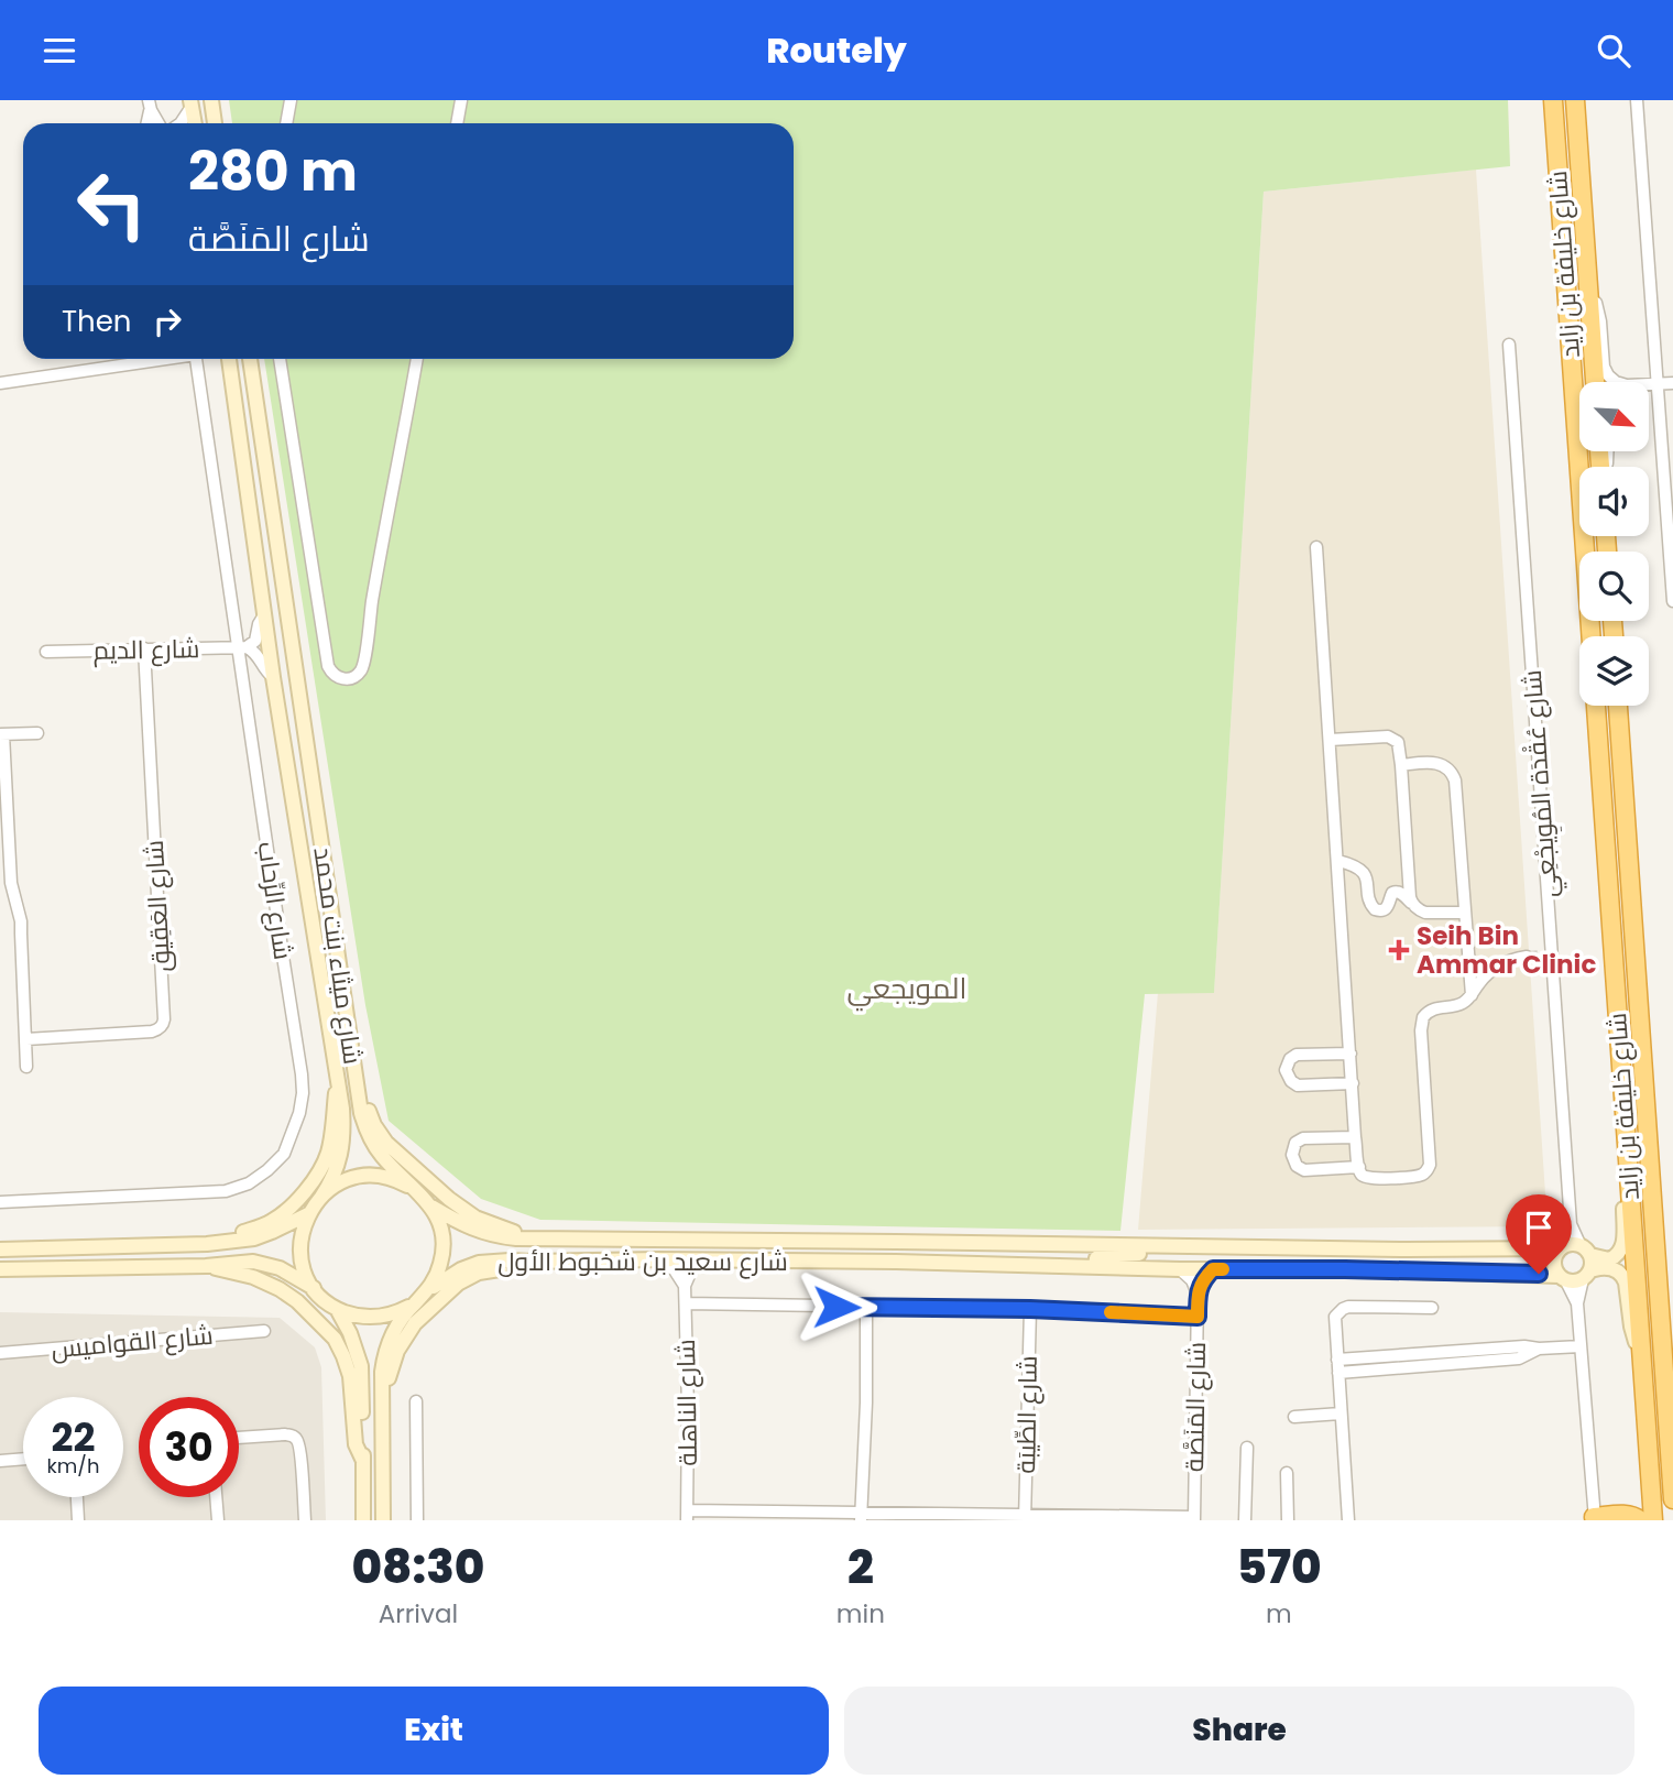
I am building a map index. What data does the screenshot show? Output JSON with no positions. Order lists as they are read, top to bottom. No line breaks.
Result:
{"streets":{"highway":["شارع خليفة بن زايد"],"main road":["شارع ميثاء بنت محمد","شارع سعيد بن شخبوط الأول"],"street":["شارع الديم","شارع عُقْدَة المُوِيجْعِي","شارع الرِّحاب","شارع العَقِيق","شارع القواميس","شارع الناهلة","شارع المَنَصَّة","شارع الطِّيبَة"]},"crossings":[["شارع الديم","شارع الرِّحاب"],["شارع الديم","شارع العَقِيق"],["شارع عُقْدَة المُوِيجْعِي","شارع سعيد بن شخبوط الأول"],["شارع ميثاء بنت محمد","شارع سعيد بن شخبوط الأول"]],"districts":["المويجعي"],"places":{"health":["Seih Bin Ammar Clinic"]},"north":"bottom right","page":{"header":"Routely","turn":["280 m","شارع المَنَصَّة"],"then":"Then","speed":"22 km/h","limit":"30","eta":["08:30","Arrival","2","min","570","m"],"buttons":["Exit","Share"]}}
